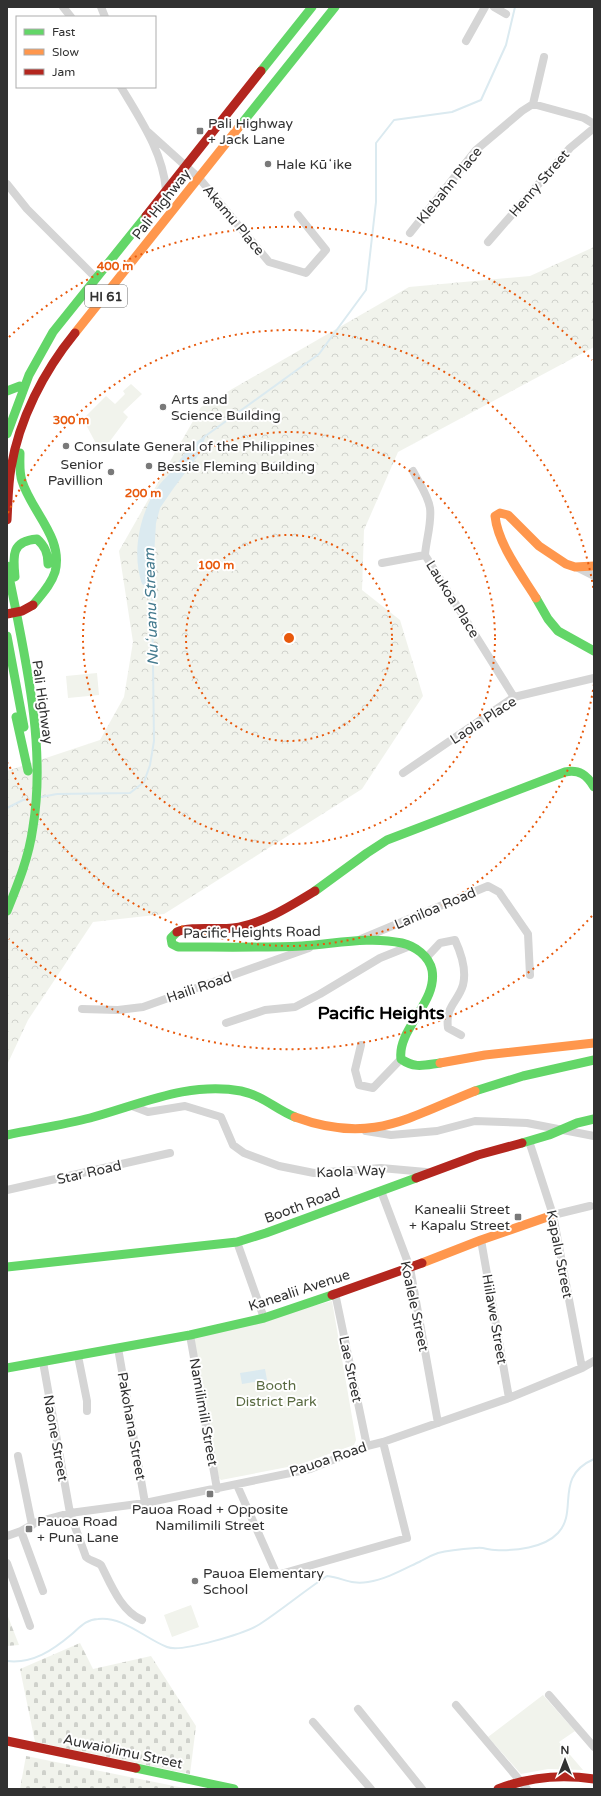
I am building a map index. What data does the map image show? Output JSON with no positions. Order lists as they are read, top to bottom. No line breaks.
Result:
{"streets":{"main road":["Pali Highway","HI 61","Pacific Heights Road","Booth Road","Kanealii Avenue","Auwaiolimu Street"],"street":["Henry Street","Klebahn Place","Akamu Place","Laukoa Place","Laola Place","Laniloa Road","Haili Road","Kaola Way","Star Road","Kapalu Street","Koalele Street","Hiilawe Street","Lae Street","Namilimili Street","Pakohana Street","Naone Street","Pauoa Road"]},"crossings":[["Pali Highway","Akamu Place"],["Laukoa Place","Laola Place"],["Laniloa Road","Pacific Heights Road"],["Pacific Heights Road","Haili Road"],["Kaola Way","Booth Road"],["Booth Road","Kapalu Street"],["Booth Road","Koalele Street"],["Kapalu Street","Kanealii Avenue"],["Kapalu Street","Pauoa Road"],["Kanealii Avenue","Koalele Street"],["Kanealii Avenue","Hiilawe Street"],["Kanealii Avenue","Lae Street"],["Kanealii Avenue","Namilimili Street"],["Kanealii Avenue","Pakohana Street"],["Kanealii Avenue","Naone Street"],["Koalele Street","Pauoa Road"],["Hiilawe Street","Pauoa Road"],["Lae Street","Pauoa Road"],["Namilimili Street","Pauoa Road"],["Pakohana Street","Pauoa Road"],["Naone Street","Pauoa Road"]],"districts":["Pacific Heights"],"water":["Nuʻuanu Stream"],"parks":["Booth District Park"],"places":{"transit":["Pali Highway + Jack Lane","Kanealii Street + Kapalu Street","Pauoa Road + Opposite Namilimili Street","Pauoa Road + Puna Lane"],"other":["Hale Kūʻike","Arts and Science Building","Consulate General of the Philippines","Bessie Fleming Building","Senior Pavillion","Pauoa Elementary School"]},"legend":["Fast","Slow","Jam"],"north":"top","rings":["400 m","300 m","200 m","100 m"]}
